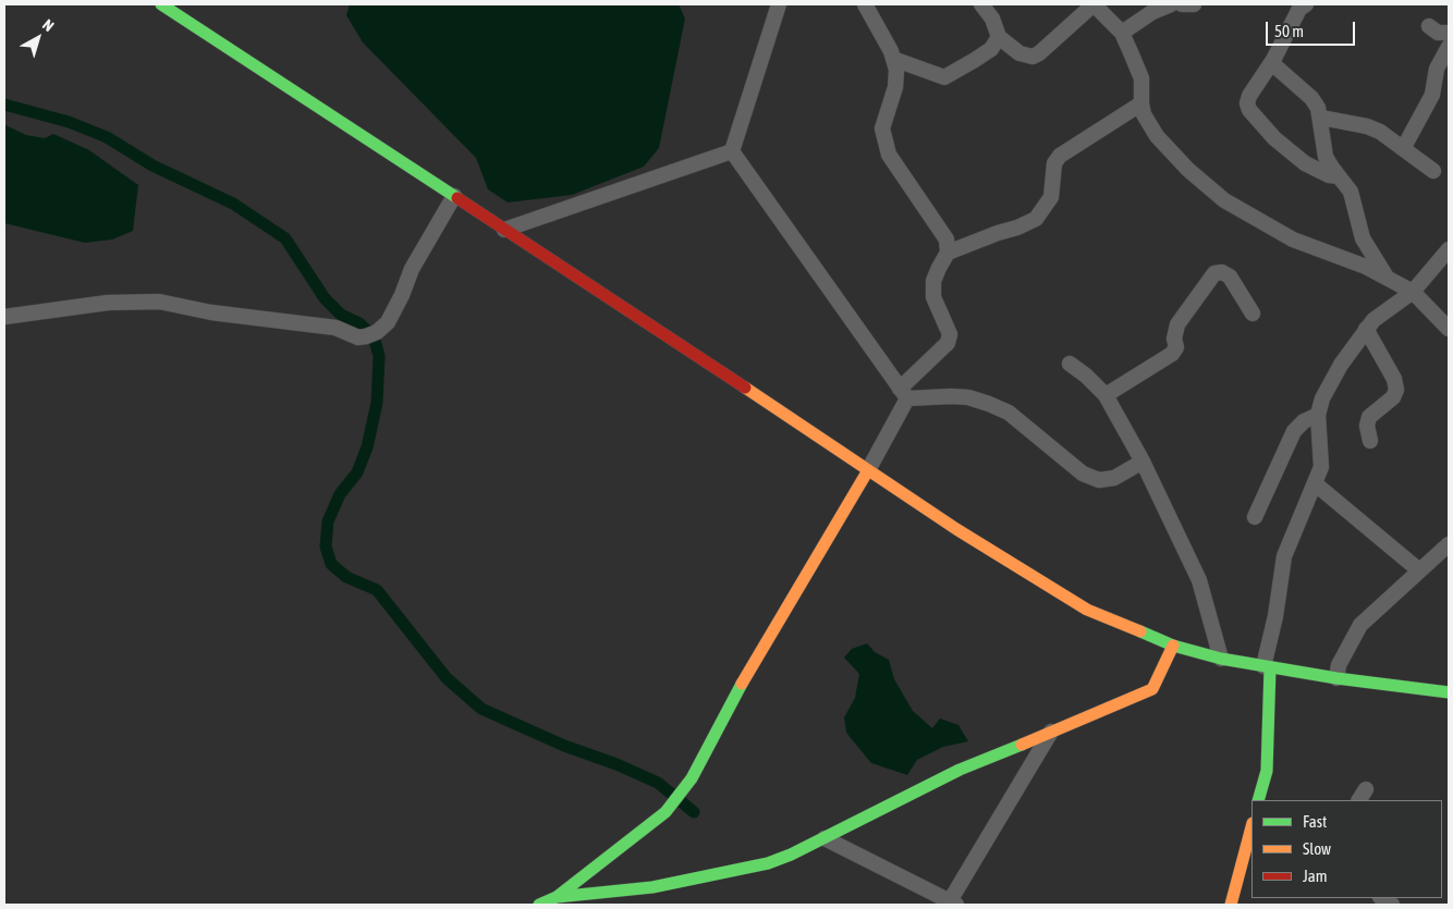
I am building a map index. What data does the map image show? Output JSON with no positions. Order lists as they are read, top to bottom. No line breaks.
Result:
{"legend":["Fast","Slow","Jam"],"scale_bar":"50 m","north":"top right"}
